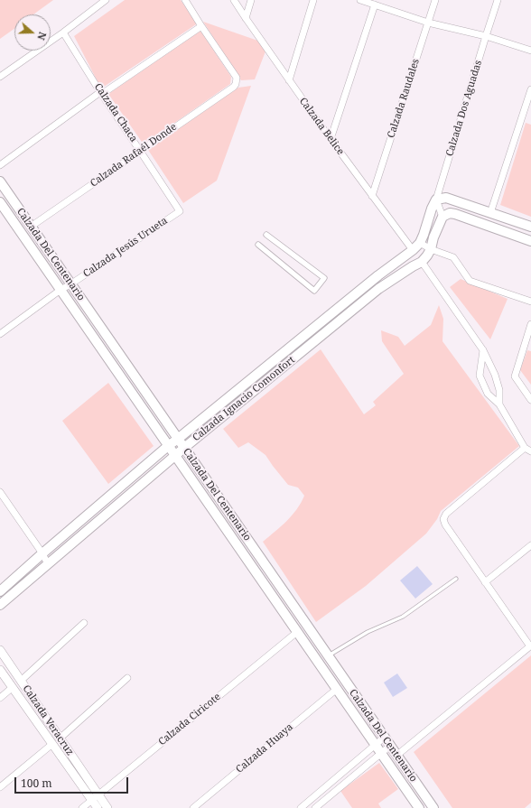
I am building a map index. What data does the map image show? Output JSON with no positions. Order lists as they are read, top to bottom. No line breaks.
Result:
{"streets":{"main road":["Calzada Del Centenario","Calzada Ignacio Comonfort"],"street":["Calzada Raudales","Calzada Dos Aguadas","Calzada Chaca","Calzada Belice","Calzada Rafaél Donde","Calzada Jesús Urueta","Calzada Ciricote","Calzada Veracruz","Calzada Huaya"]},"crossings":[["Calzada Raudales","Calzada Belice"],["Calzada Chaca","Calzada Rafaél Donde"],["Calzada Chaca","Calzada Jesús Urueta"],["Calzada Belice","Calzada Ignacio Comonfort"],["Calzada Rafaél Donde","Calzada Del Centenario"],["Calzada Jesús Urueta","Calzada Del Centenario"],["Calzada Del Centenario","Calzada Ignacio Comonfort"],["Calzada Del Centenario","Calzada Ciricote"],["Calzada Del Centenario","Calzada Huaya"],["Calzada Ciricote","Calzada Veracruz"]],"scale_bar":"100 m","north":"right"}
